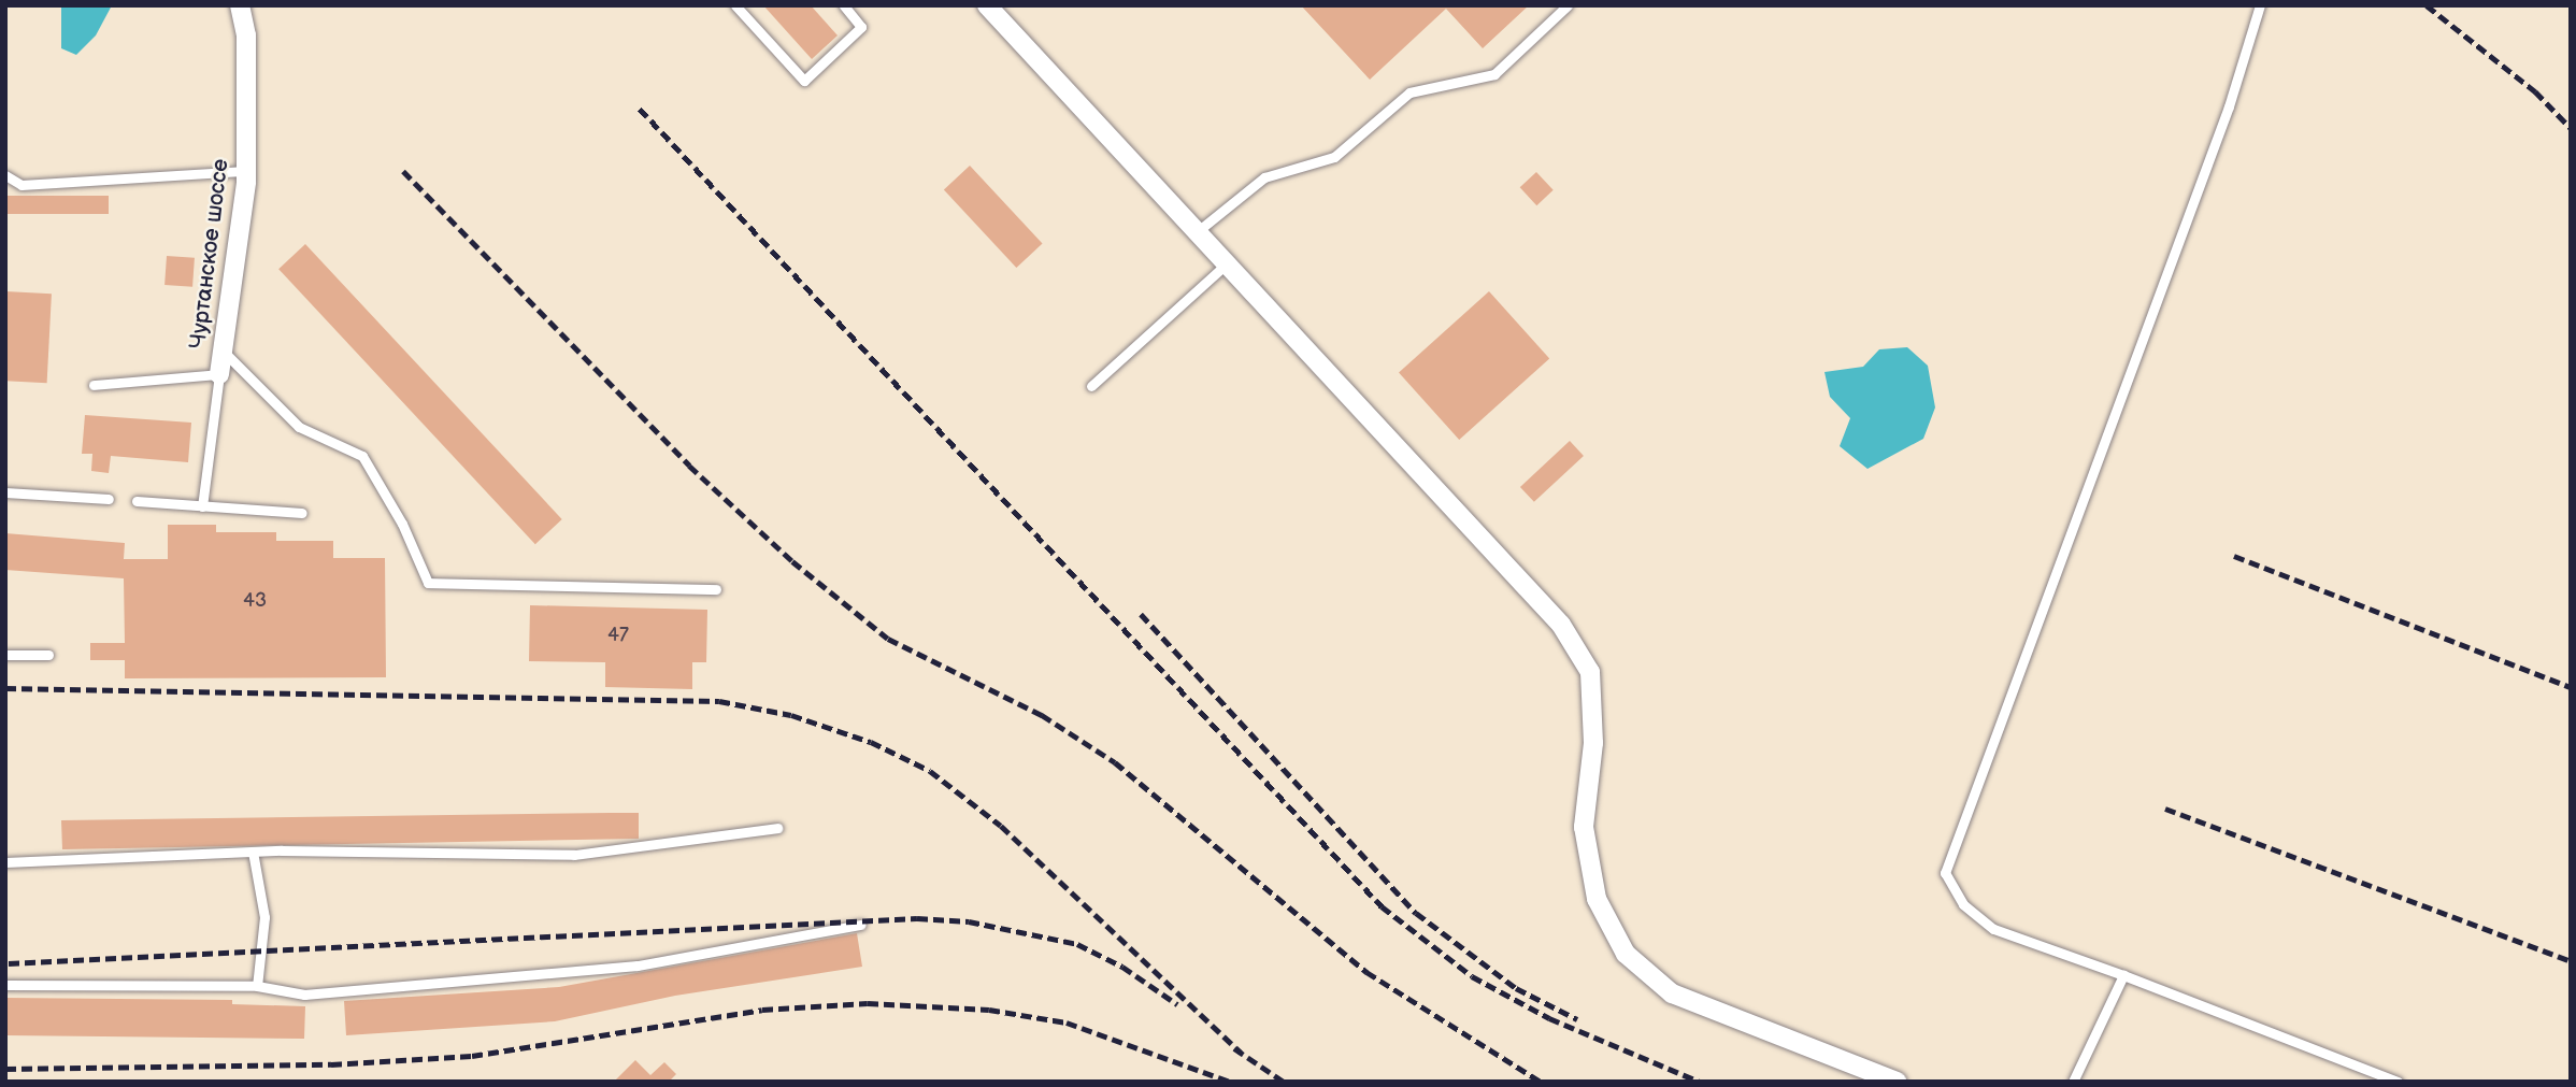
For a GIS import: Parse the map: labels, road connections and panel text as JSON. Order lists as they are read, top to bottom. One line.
{"streets":{"street":["Чуртанское шоссе"]},"house_numbers":["43","47"]}
